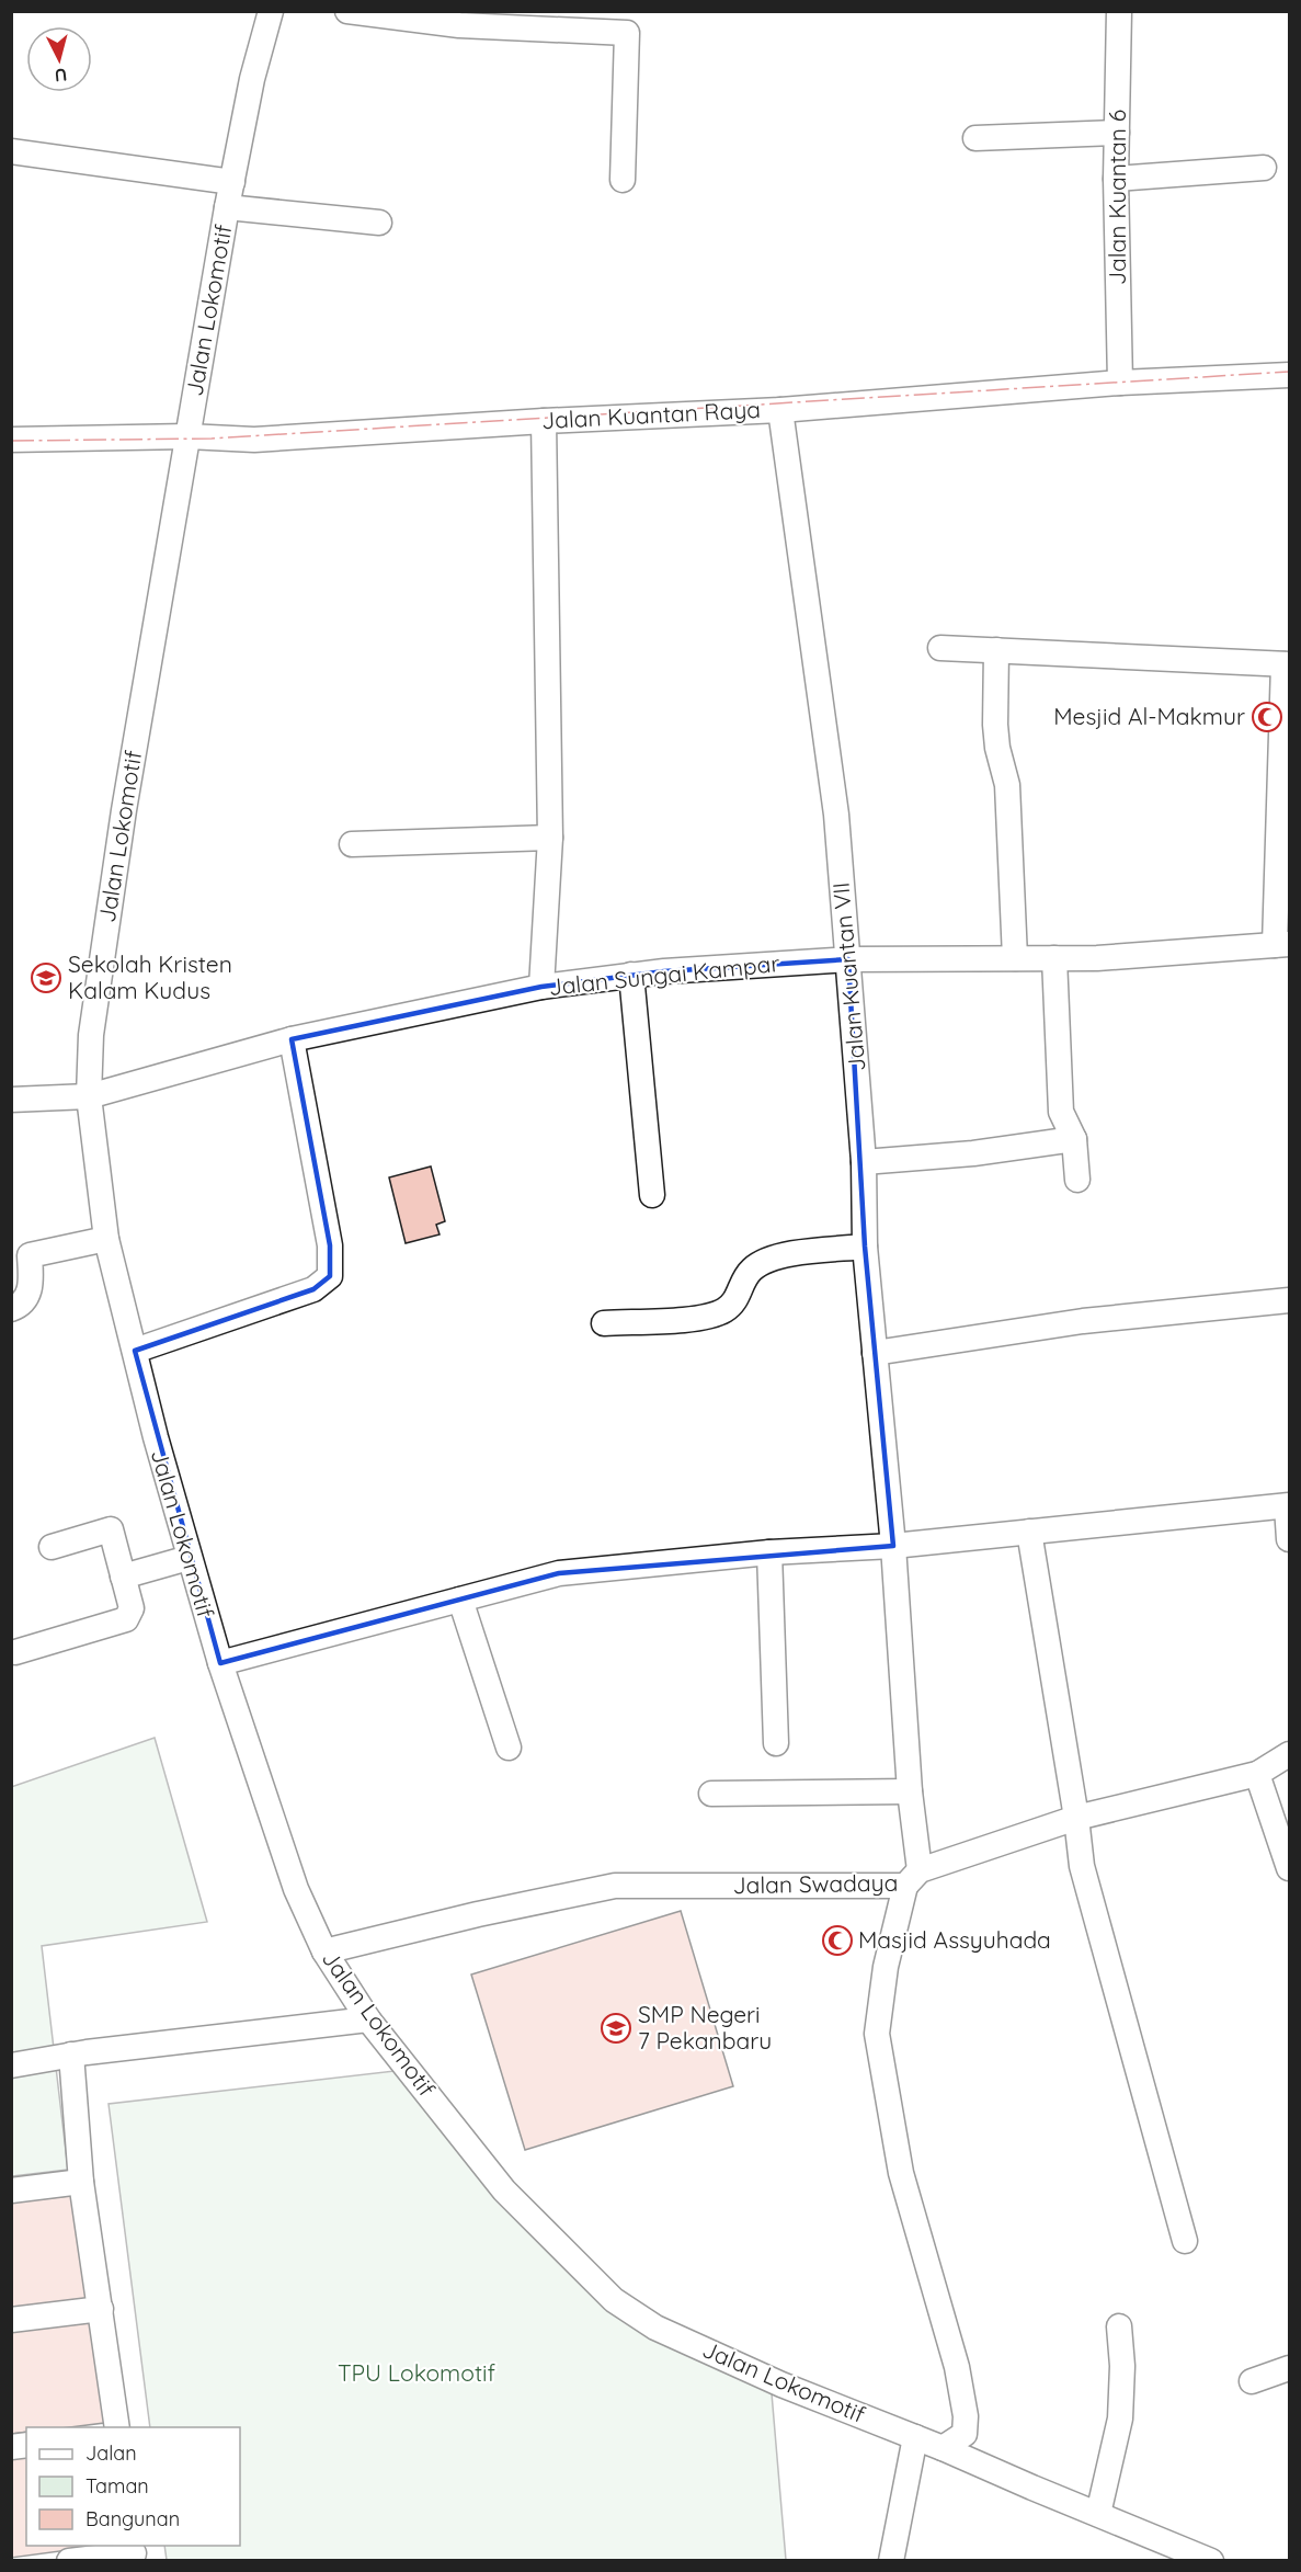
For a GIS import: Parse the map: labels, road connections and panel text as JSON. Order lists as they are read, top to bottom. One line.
{"streets":{"street":["Jalan Kuantan 6","Jalan Lokomotif","Jalan Kuantan Raya","Jalan Sungai Kampar","Jalan Kuantan VII","Jalan Swadaya"]},"crossings":[["Jalan Kuantan 6","Jalan Kuantan Raya"],["Jalan Lokomotif","Jalan Kuantan Raya"],["Jalan Lokomotif","Jalan Sungai Kampar"],["Jalan Lokomotif","Jalan Swadaya"],["Jalan Kuantan Raya","Jalan Kuantan VII"],["Jalan Sungai Kampar","Jalan Kuantan VII"],["Jalan Kuantan VII","Jalan Swadaya"]],"parks":["TPU Lokomotif"],"places":{"mosque":["Mesjid Al-Makmur","Masjid Assyuhada"],"school or university":["Sekolah Kristen Kalam Kudus","SMP Negeri 7 Pekanbaru"]},"legend":["Jalan","Taman","Bangunan"],"north":"bottom"}
